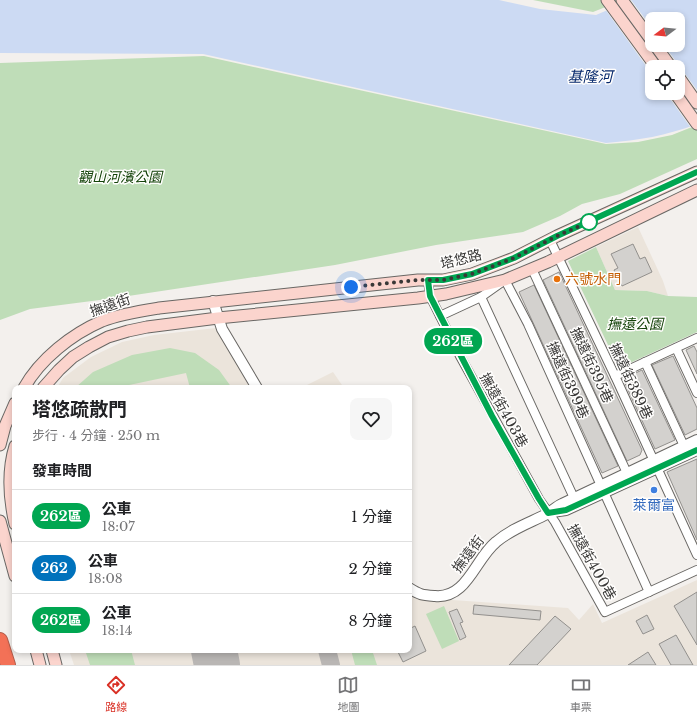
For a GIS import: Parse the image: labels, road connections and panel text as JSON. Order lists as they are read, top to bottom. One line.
{"streets":{"main road":["塔悠路","撫遠街"],"street":["撫遠街395巷","撫遠街399巷","撫遠街389巷","撫遠街403巷","撫遠街400巷"]},"crossings":[["塔悠路","撫遠街"],["塔悠路","撫遠街389巷"],["塔悠路","撫遠街403巷"],["撫遠街","撫遠街395巷"],["撫遠街","撫遠街399巷"],["撫遠街","撫遠街389巷"],["撫遠街","撫遠街403巷"],["撫遠街","撫遠街400巷"],["撫遠街403巷","撫遠街400巷"]],"water":["基隆河"],"parks":["觀山河濱公園","撫遠公園"],"places":["六號水門","萊爾富"],"lines":["bus line 262區"],"north":"left","page":{"on_map":"262區","heading":[["塔悠疏散門","步行 · 4 分鐘 · 250 m"],"發車時間"],"list":[{"mark":"262區","name":"公車","note":"18:07","value":"1 分鐘"},{"mark":"262","name":"公車","note":"18:08","value":"2 分鐘"},{"mark":"262區","name":"公車","note":"18:14","value":"8 分鐘"}],"tabs":["路線","地圖","車票"]}}
